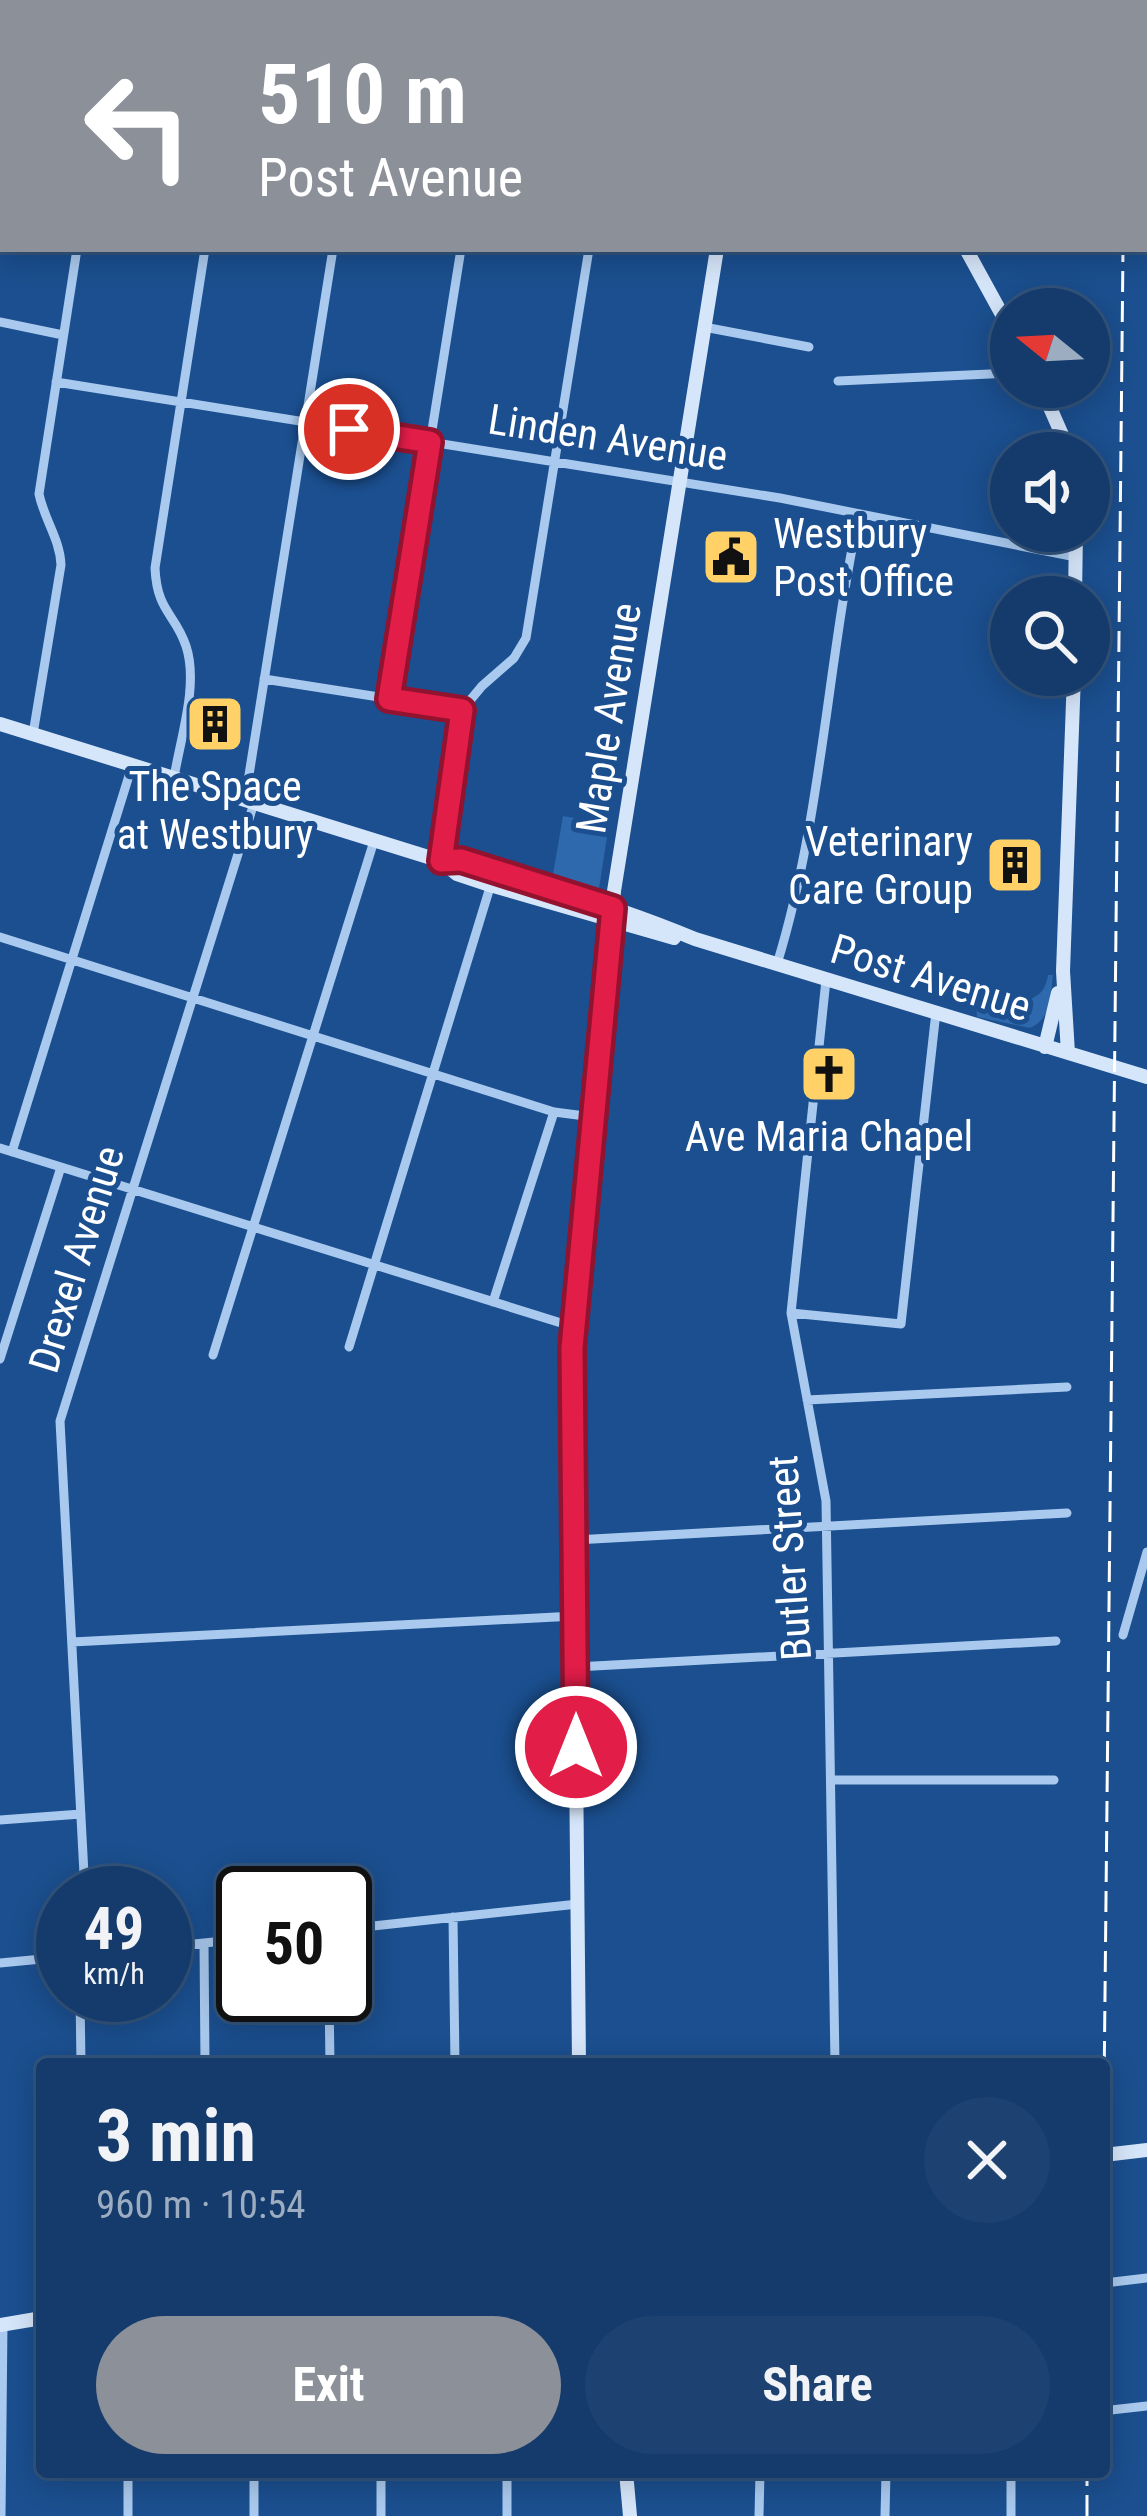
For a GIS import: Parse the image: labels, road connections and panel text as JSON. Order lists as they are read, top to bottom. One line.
{"streets":{"main road":["Maple Avenue","Post Avenue"],"street":["Linden Avenue","Drexel Avenue","Butler Street"]},"crossings":[["Linden Avenue","Maple Avenue"],["Linden Avenue","Drexel Avenue"],["Maple Avenue","Post Avenue"],["Post Avenue","Drexel Avenue"],["Post Avenue","Butler Street"]],"places":{"public building":["Westbury Post Office"],"building":["The Space at Westbury","Veterinary Care Group"],"church":["Ave Maria Chapel"]},"north":"left","page":{"turn":["510 m","Post Avenue"],"speed":"49 km/h","limit":"50","heading":["3 min","960 m · 10:54"],"buttons":["Exit","Share"]}}
